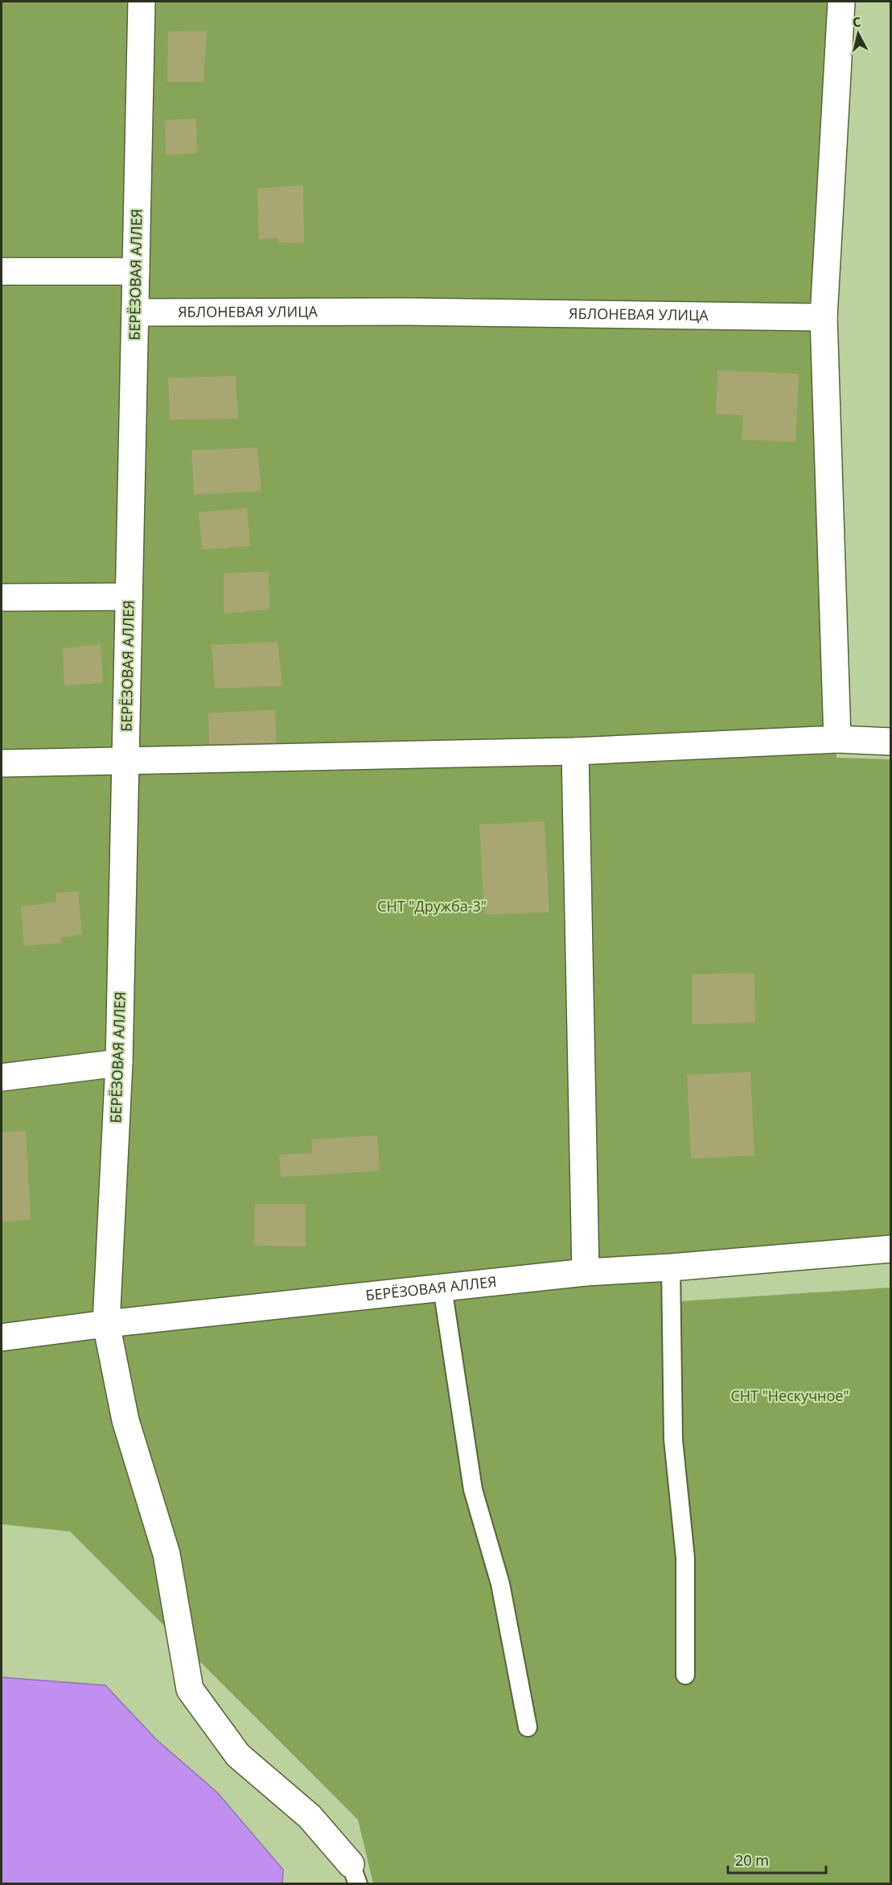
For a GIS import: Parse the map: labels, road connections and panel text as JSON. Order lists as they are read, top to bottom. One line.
{"streets":{"street":["БЕРЁЗОВАЯ АЛЛЕЯ","ЯБЛОНЕВАЯ УЛИЦА"]},"crossings":[["БЕРЁЗОВАЯ АЛЛЕЯ","ЯБЛОНЕВАЯ УЛИЦА"]],"parks":["СНТ \"Дружба-3\"","СНТ \"Нескучное\""],"scale_bar":"20 m","north":"top"}
